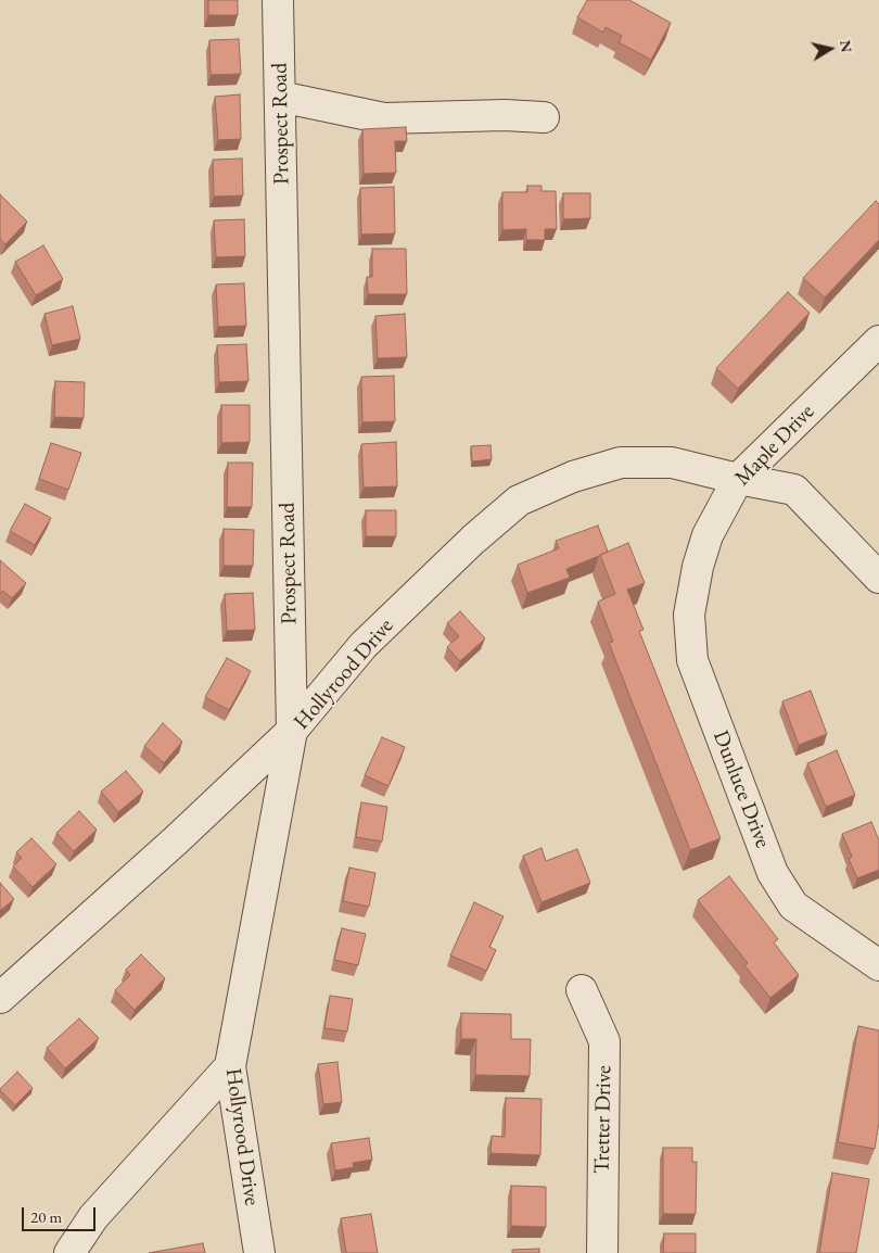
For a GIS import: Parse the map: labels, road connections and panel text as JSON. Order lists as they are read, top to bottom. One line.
{"streets":{"street":["Prospect Road","Maple Drive","Hollyrood Drive","Dunluce Drive","Tretter Drive"]},"crossings":[["Prospect Road","Hollyrood Drive"],["Maple Drive","Hollyrood Drive"],["Maple Drive","Dunluce Drive"]],"scale_bar":"20 m","north":"right"}
